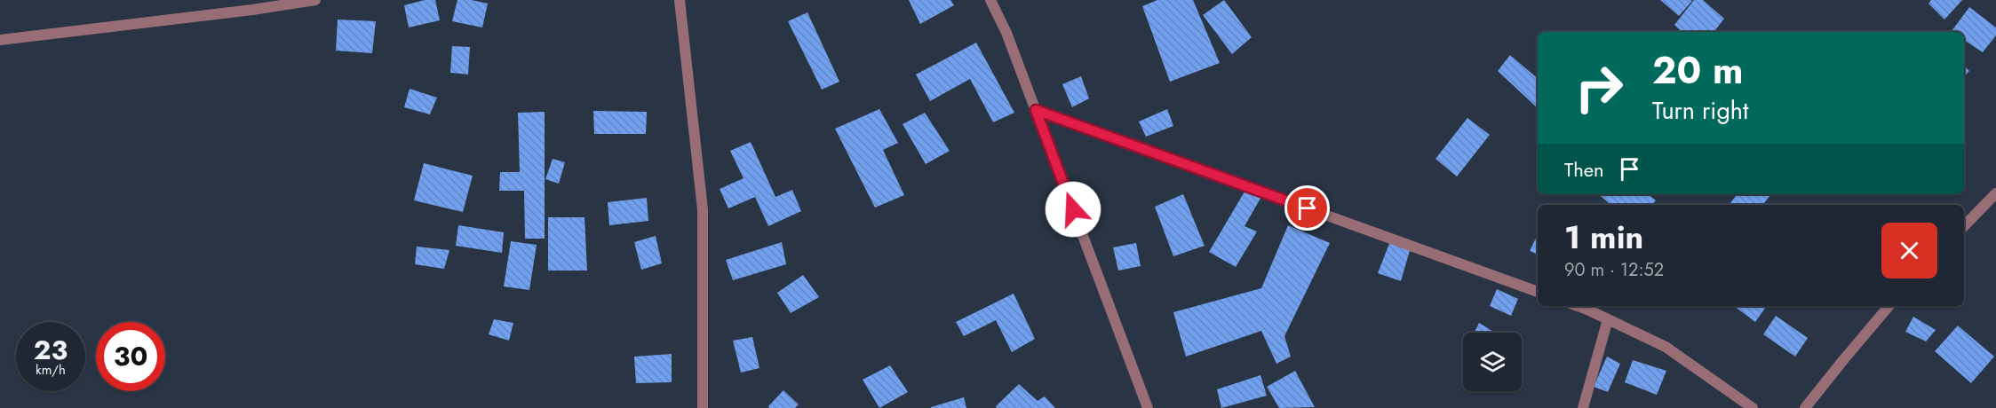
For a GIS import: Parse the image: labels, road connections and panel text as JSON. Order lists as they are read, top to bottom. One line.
{"page":{"turn":["20 m","Turn right"],"then":"Then","heading":["1 min","90 m · 12:52"],"speed":"23 km/h","limit":"30"}}
